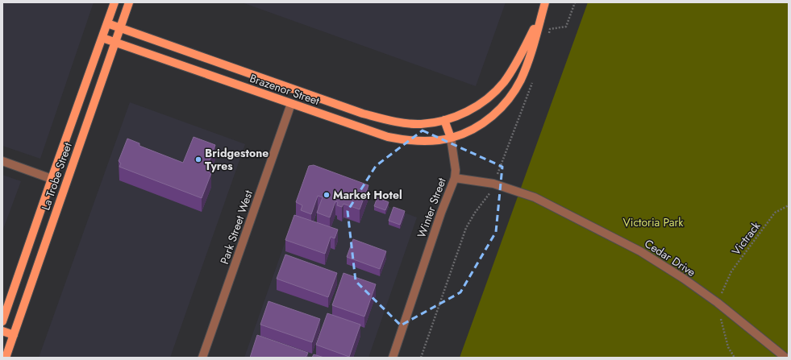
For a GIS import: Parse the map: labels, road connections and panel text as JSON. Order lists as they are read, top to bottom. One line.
{"streets":{"main road":["Brazenor Street","La Trobe Street"],"street":["Winter Street","Park Street West","Cedar Drive"],"path":["Victrack"]},"crossings":[["Brazenor Street","La Trobe Street"],["Brazenor Street","Winter Street"],["Brazenor Street","Park Street West"],["Winter Street","Cedar Drive"]],"parks":["Victoria Park"],"places":["Bridgestone Tyres","Market Hotel"]}
